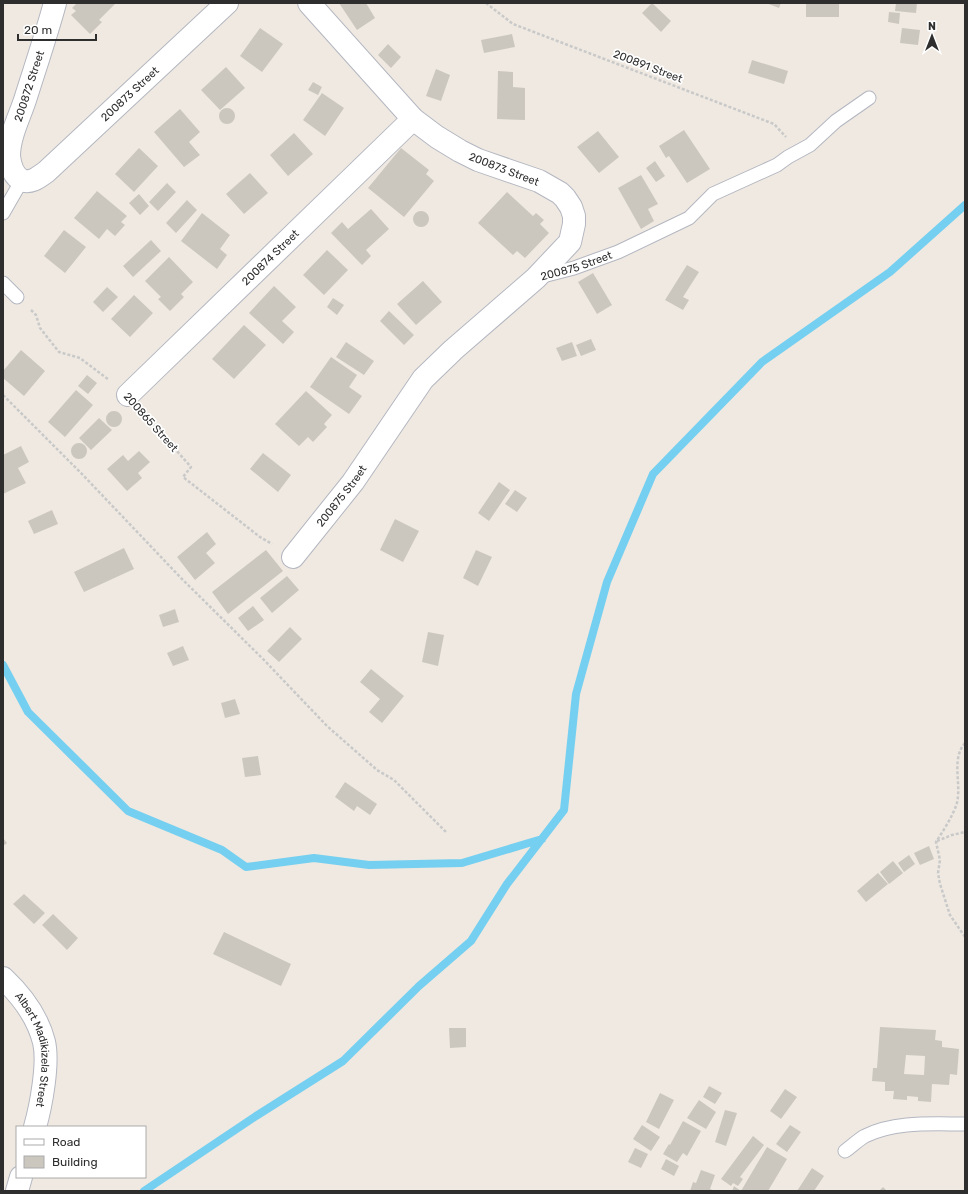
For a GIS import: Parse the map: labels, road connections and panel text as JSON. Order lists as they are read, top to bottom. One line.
{"streets":{"street":["200872 Street","200873 Street","200874 Street","200875 Street","Albert Madikizela Street"],"path":["200891 Street","200865 Street"]},"crossings":[["200891 Street","200875 Street"],["200872 Street","200873 Street"],["200873 Street","200874 Street"],["200873 Street","200875 Street"],["200874 Street","200865 Street"],["200875 Street","200865 Street"]],"legend":["Road","Building"],"scale_bar":"20 m","north":"top"}
